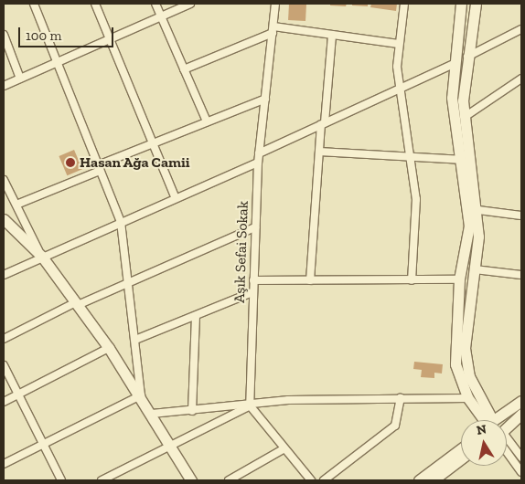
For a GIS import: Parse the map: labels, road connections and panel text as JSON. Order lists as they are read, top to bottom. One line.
{"streets":{"street":["Aşık Sefai Sokak"]},"places":["Hasan Ağa Camii"],"scale_bar":"100 m","north":"top"}
